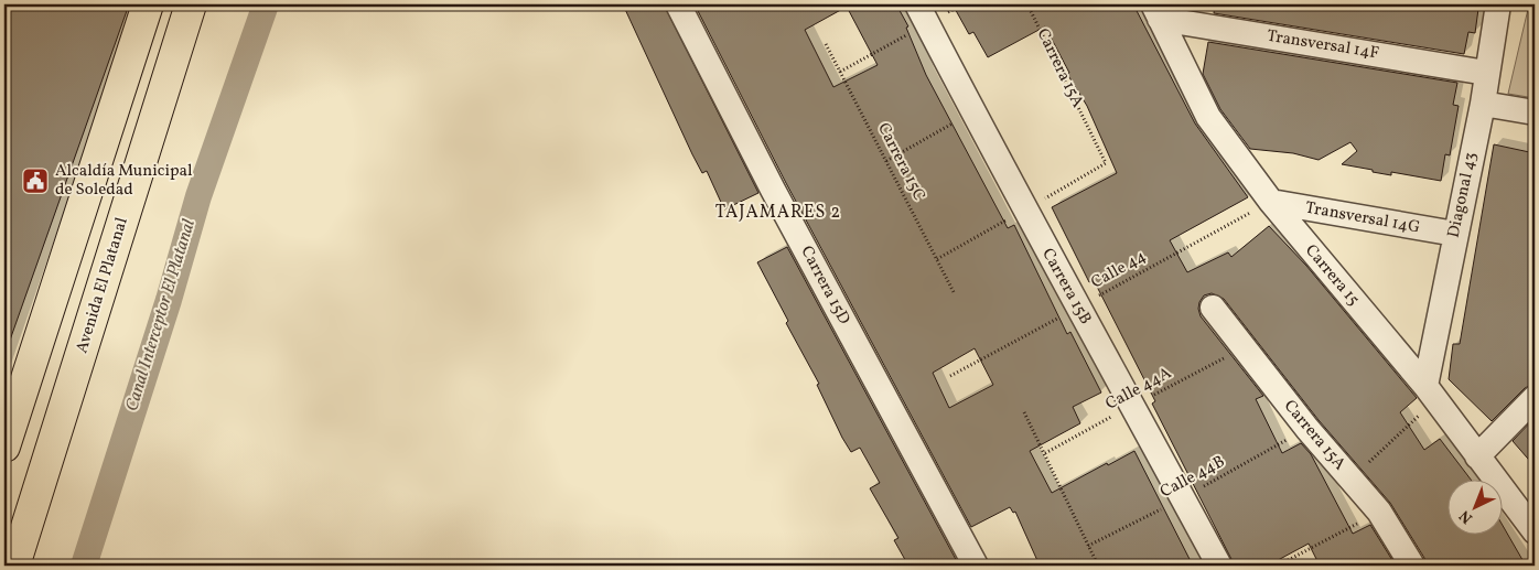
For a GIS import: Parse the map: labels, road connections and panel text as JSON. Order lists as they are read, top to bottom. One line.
{"streets":{"main road":["Avenida El Platanal"],"street":["Transversal 14F","Carrera 15A","Diagonal 43","Transversal 14G","Carrera 15","Carrera 15D","Carrera 15B"],"path":["Carrera 15C","Calle 44","Calle 44A","Calle 44B"]},"crossings":[["Transversal 14F","Diagonal 43"],["Transversal 14F","Carrera 15"],["Carrera 15A","Calle 44A"],["Carrera 15A","Calle 44B"],["Diagonal 43","Transversal 14G"],["Diagonal 43","Carrera 15"],["Transversal 14G","Calle 44"],["Transversal 14G","Carrera 15"],["Calle 44","Carrera 15"],["Calle 44","Carrera 15B"],["Carrera 15B","Calle 44A"],["Carrera 15B","Calle 44B"]],"districts":["TAJAMARES 2"],"water":["Canal Interceptor El Platanal"],"places":{"public building":["Alcaldía Municipal de Soledad"]},"north":"bottom left"}
